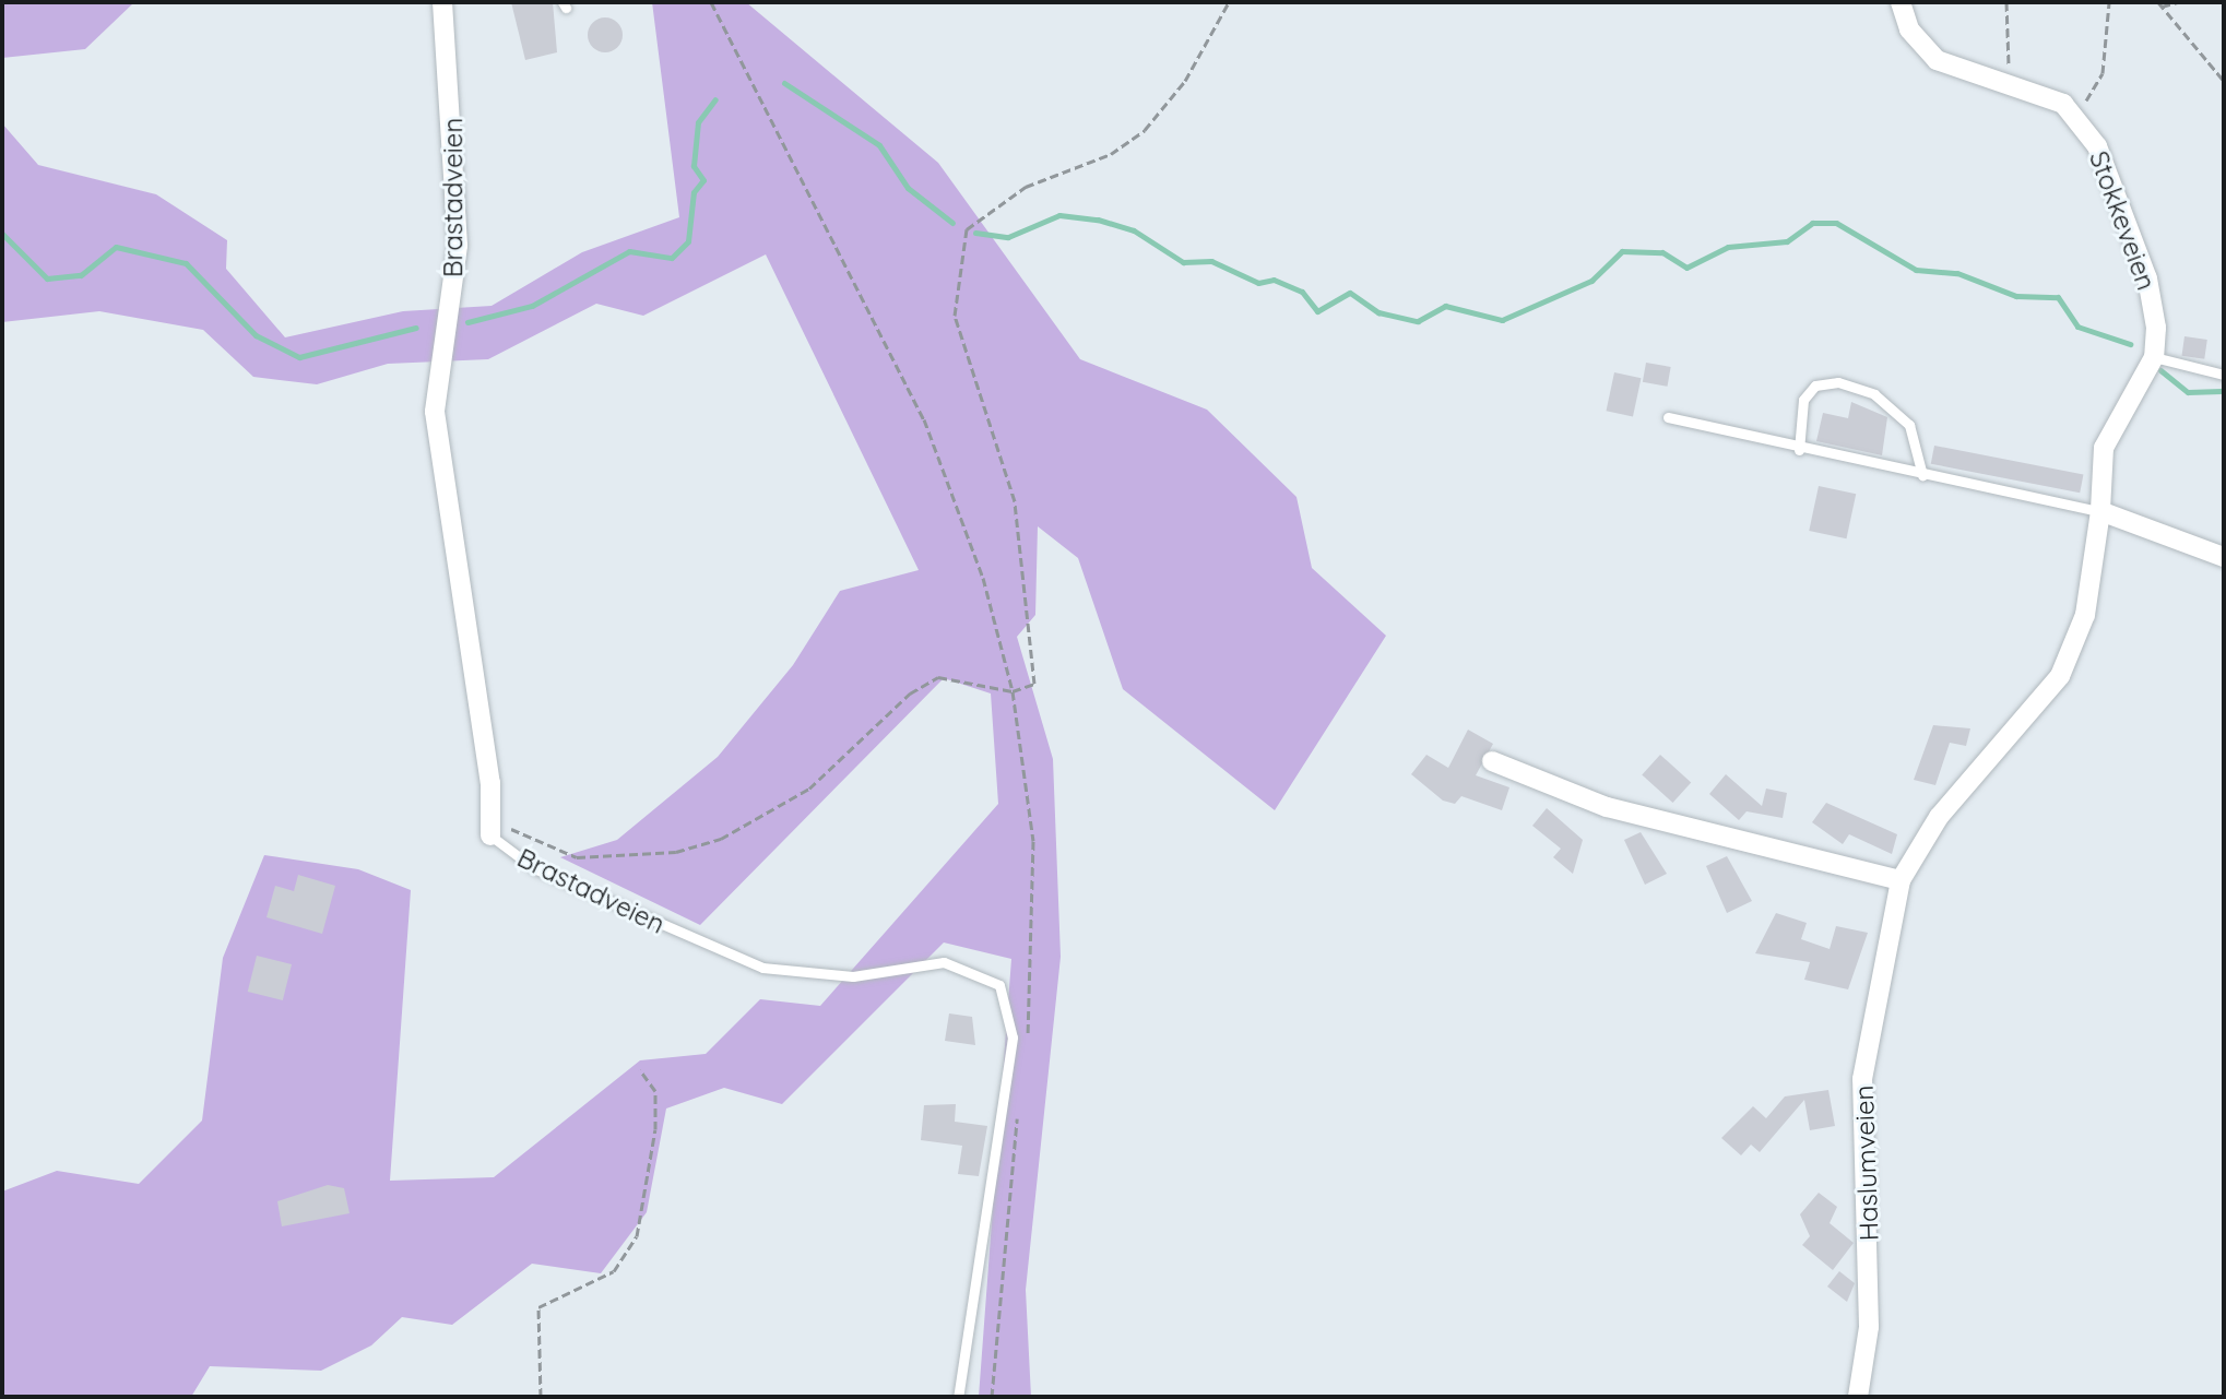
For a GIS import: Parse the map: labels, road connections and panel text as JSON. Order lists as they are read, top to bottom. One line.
{"streets":{"street":["Brastadveien","Stokkeveien","Haslumveien"]}}
